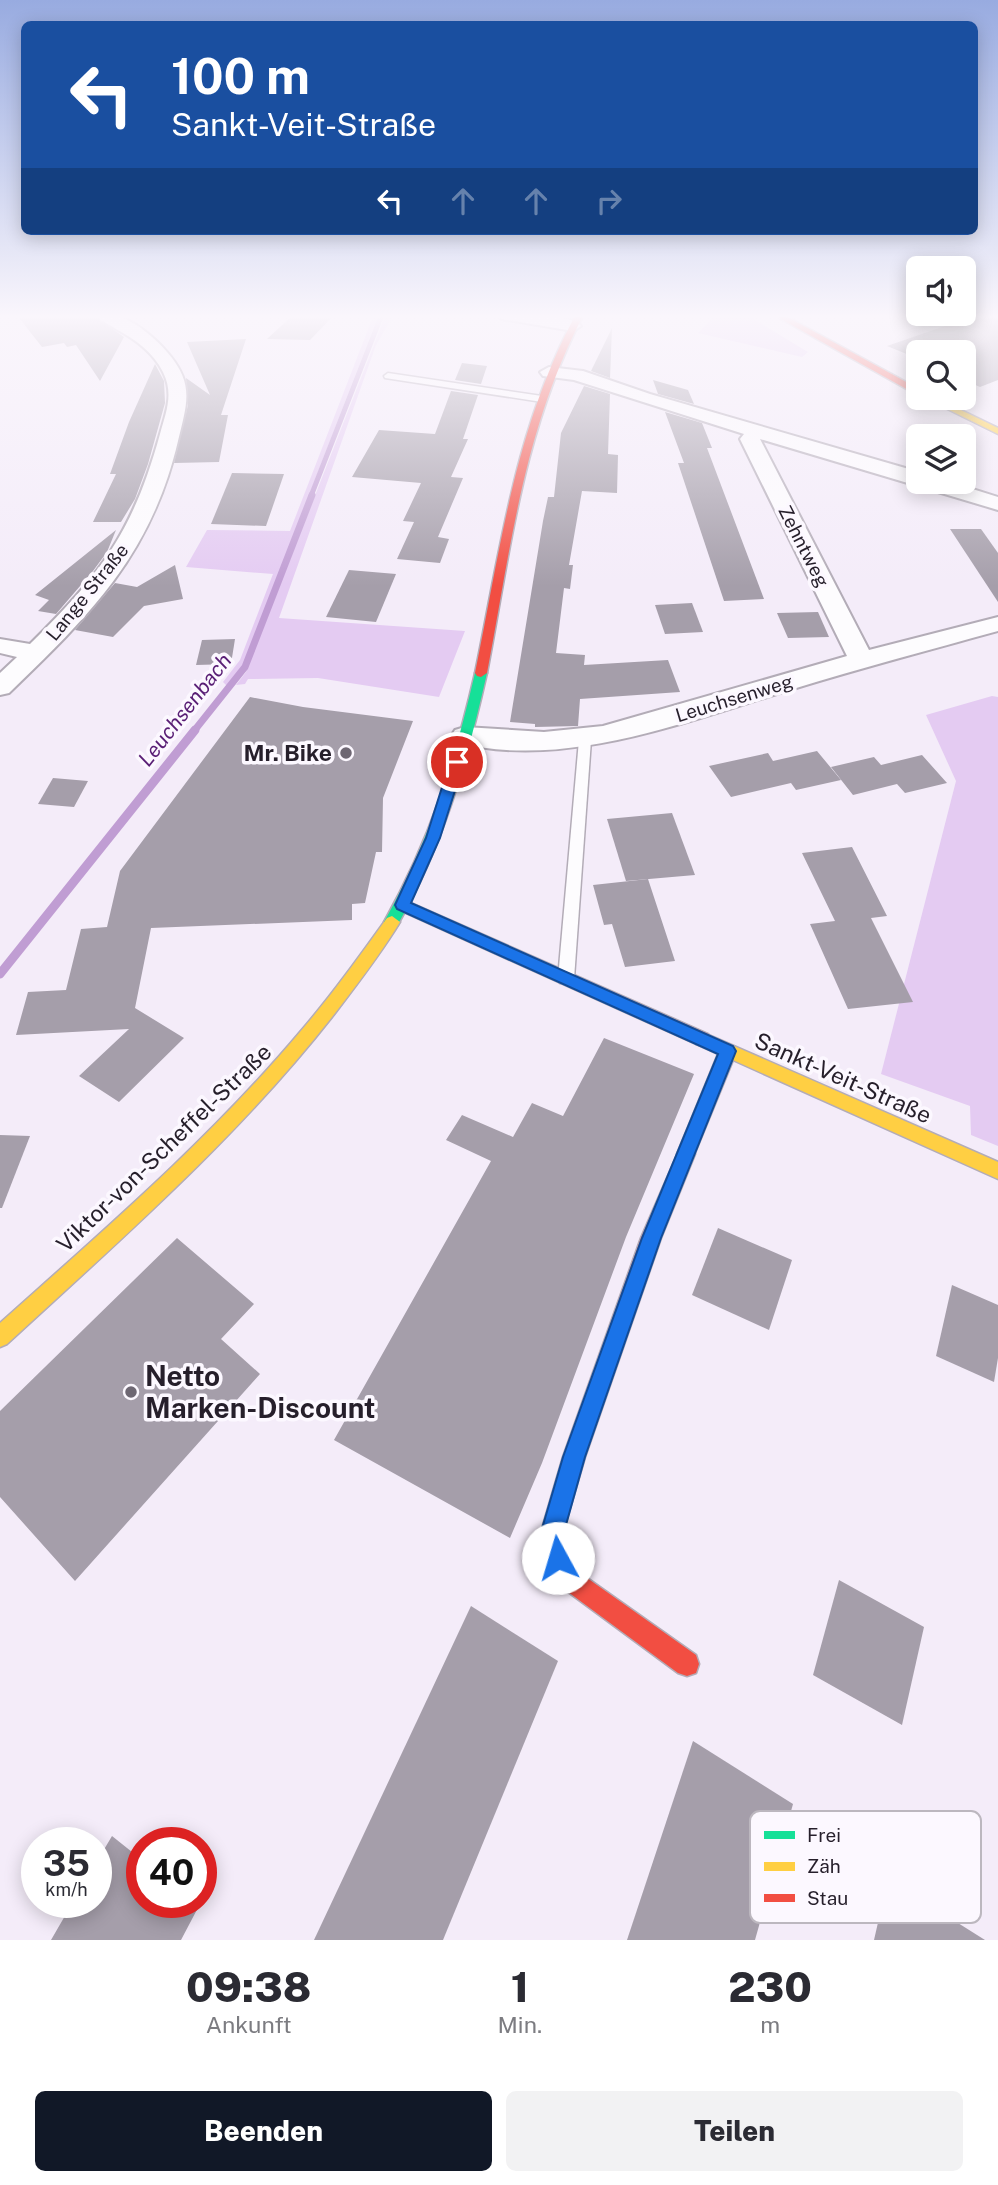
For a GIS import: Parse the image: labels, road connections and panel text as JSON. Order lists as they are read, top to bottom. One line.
{"streets":{"main road":["Sankt-Veit-Straße","Viktor-von-Scheffel-Straße"],"street":["Zehntweg","Lange Straße","Leuchsenweg"]},"crossings":[["Zehntweg","Leuchsenweg"],["Leuchsenweg","Viktor-von-Scheffel-Straße"],["Sankt-Veit-Straße","Viktor-von-Scheffel-Straße"]],"water":["Leuchsenbach"],"places":["Mr. Bike","Netto Marken-Discount"],"legend":["Frei","Zäh","Stau"],"page":{"turn":["100 m","Sankt-Veit-Straße"],"speed":"35 km/h","limit":"40","eta":["09:38","Ankunft","1","Min.","230","m"],"buttons":["Beenden","Teilen"]}}
